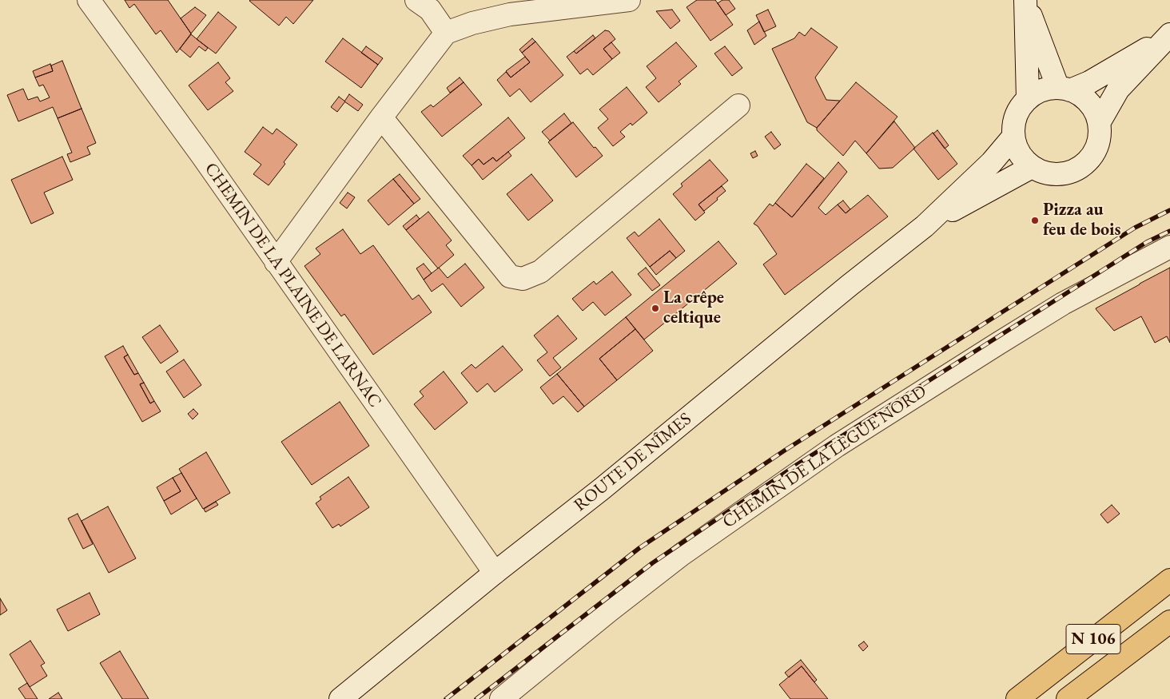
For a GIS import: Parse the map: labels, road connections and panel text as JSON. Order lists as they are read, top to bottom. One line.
{"streets":{"highway":["N 106"],"street":["CHEMIN DE LA PLAINE DE LARNAC","CHEMIN DE LA LÈGUE NORD","ROUTE DE NÎMES"]},"crossings":[["CHEMIN DE LA PLAINE DE LARNAC","ROUTE DE NÎMES"]],"places":["Pizza au feu de bois","La crêpe celtique"]}
